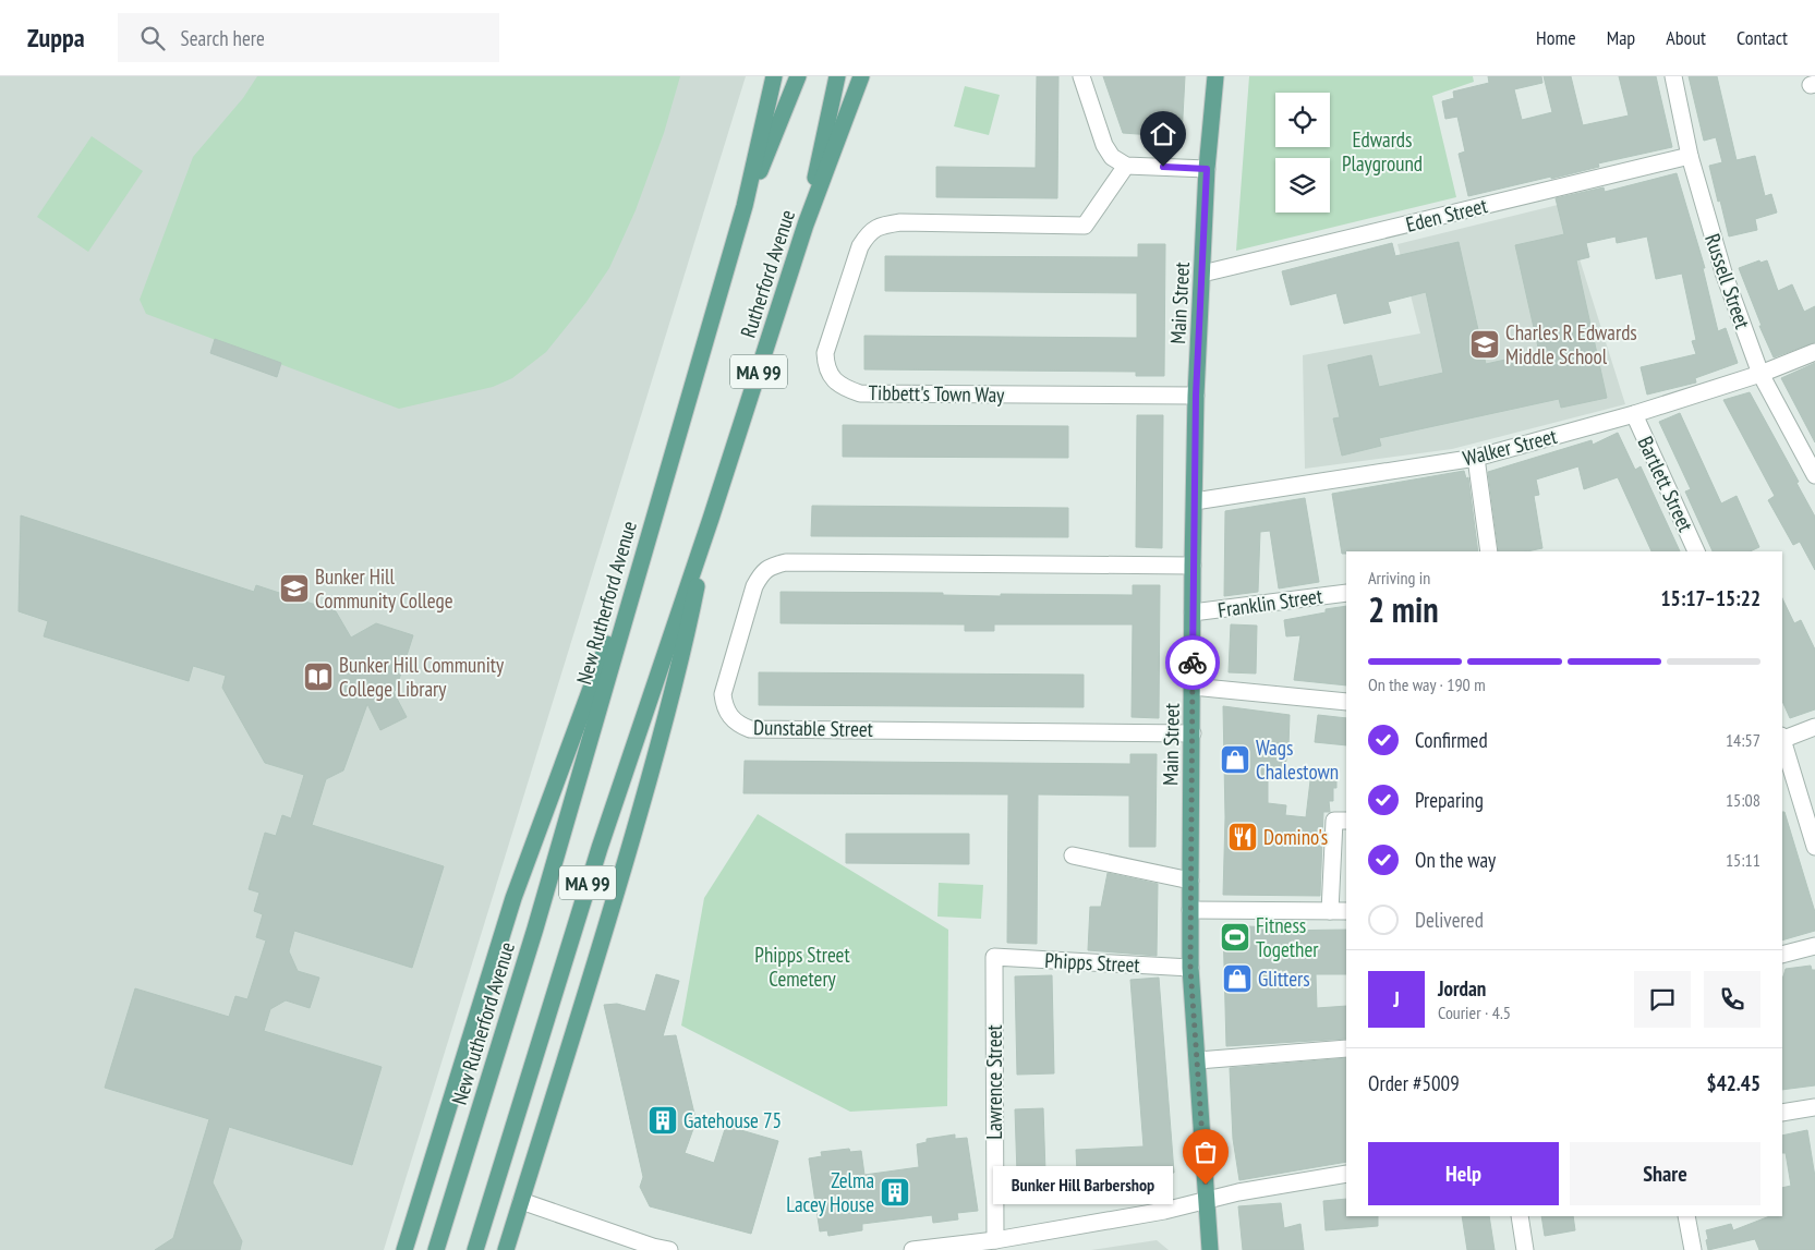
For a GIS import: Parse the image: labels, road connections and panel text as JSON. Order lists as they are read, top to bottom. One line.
{"streets":{"main road":["Rutherford Avenue","Main Street","MA 99","New Rutherford Avenue"],"street":["Eden Street","Russell Street","Tibbett's Town Way","Walker Street","Bartlett Street","Franklin Street","Dunstable Street","Phipps Street","Lawrence Street"]},"crossings":[["Eden Street","Russell Street"],["Eden Street","Main Street"],["Rutherford Avenue","MA 99"],["Rutherford Avenue","New Rutherford Avenue"],["Russell Street","Walker Street"],["Main Street","Tibbett's Town Way"],["Main Street","Walker Street"],["Main Street","Franklin Street"],["Main Street","Dunstable Street"],["Main Street","Phipps Street"],["Walker Street","Bartlett Street"],["Phipps Street","Lawrence Street"]],"parks":["Edwards Playground","Phipps Street Cemetery"],"places":{"school or university":["Charles R Edwards Middle School","Bunker Hill Community College"],"library":["Bunker Hill Community College Library"],"shop":["Wags Chalestown","Glitters"],"restaurant":["Domino's"],"sports":["Fitness Together"],"building":["Gatehouse 75","Zelma Lacey House"],"other":["Bunker Hill Barbershop"]},"page":{"header":"Zuppa","search":"Search here","nav":["Home","Map","About","Contact"],"heading":["2 min","Arriving in","15:17–15:22"],"panel":["Jordan","Courier · 4.5","Order #5009","$42.45"],"bar":"On the way · 190 m","list":[["Confirmed","14:57"],["Preparing","15:08"],["On the way","15:11"],"Delivered"],"round":"J","buttons":["Help","Share"],"bubble":"Bunker Hill Barbershop"}}
